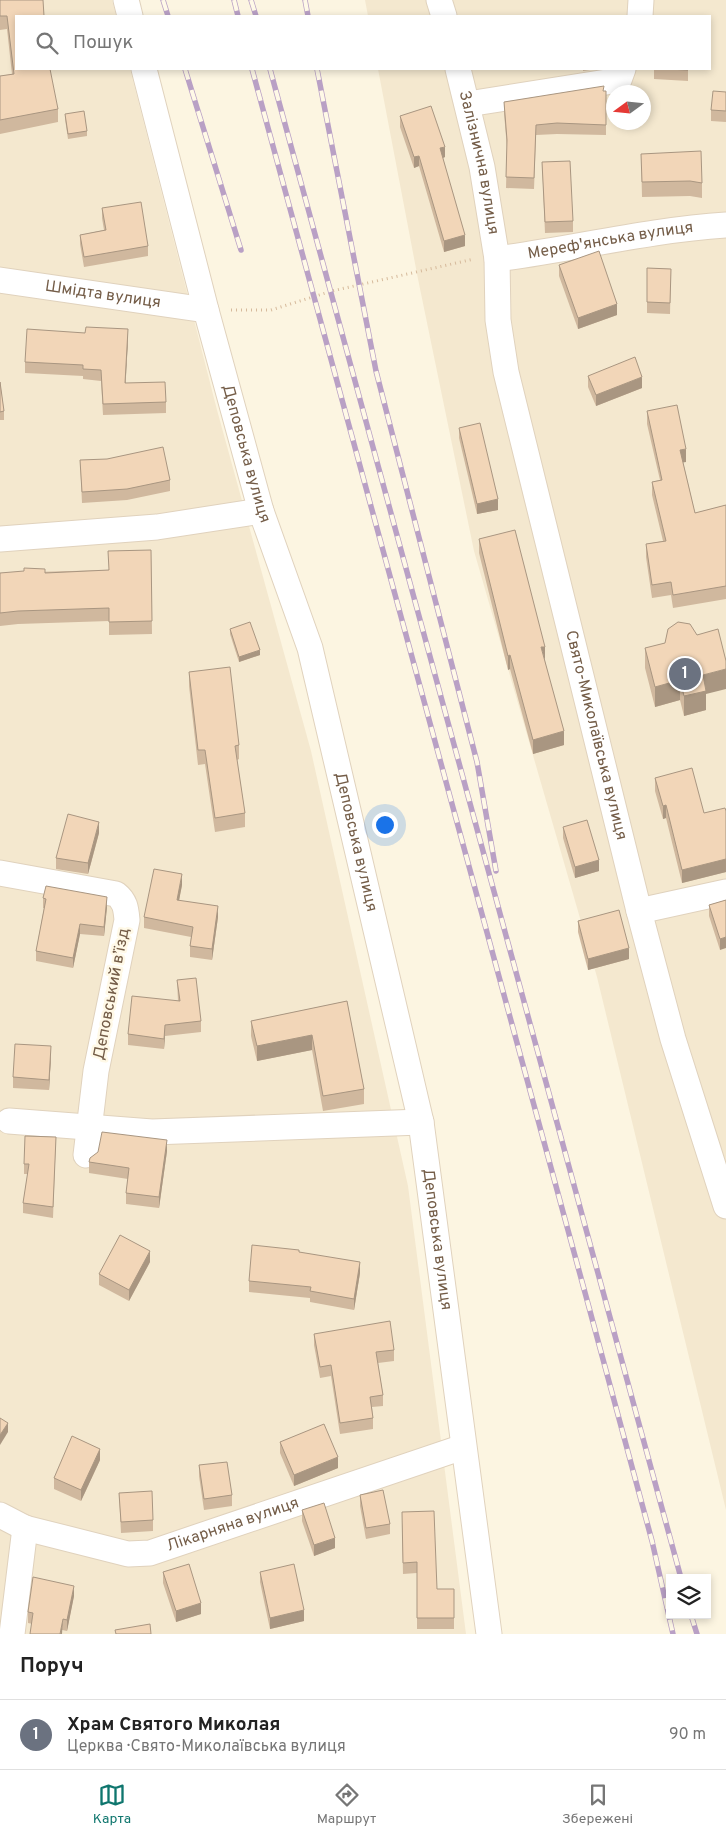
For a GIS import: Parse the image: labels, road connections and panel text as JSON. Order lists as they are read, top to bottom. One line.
{"streets":{"street":["Залізнична вулиця","Мереф'янська вулиця","Шмідта вулиця","Деповська вулиця","Свято-Миколаївська вулиця","Деповський в’їзд","Лікарняна вулиця"]},"crossings":[["Залізнична вулиця","Мереф'янська вулиця"],["Залізнична вулиця","Свято-Миколаївська вулиця"],["Мереф'янська вулиця","Свято-Миколаївська вулиця"],["Шмідта вулиця","Деповська вулиця"],["Деповська вулиця","Лікарняна вулиця"]],"north":"left","page":{"search":"Пошук","pins":"1","heading":"Поруч","list":[{"mark":"1","name":"Храм Святого Миколая","note":"Церква · Свято-Миколаївська вулиця","value":"90 m"}],"nav":["Карта","Маршрут","Збережені"]}}
